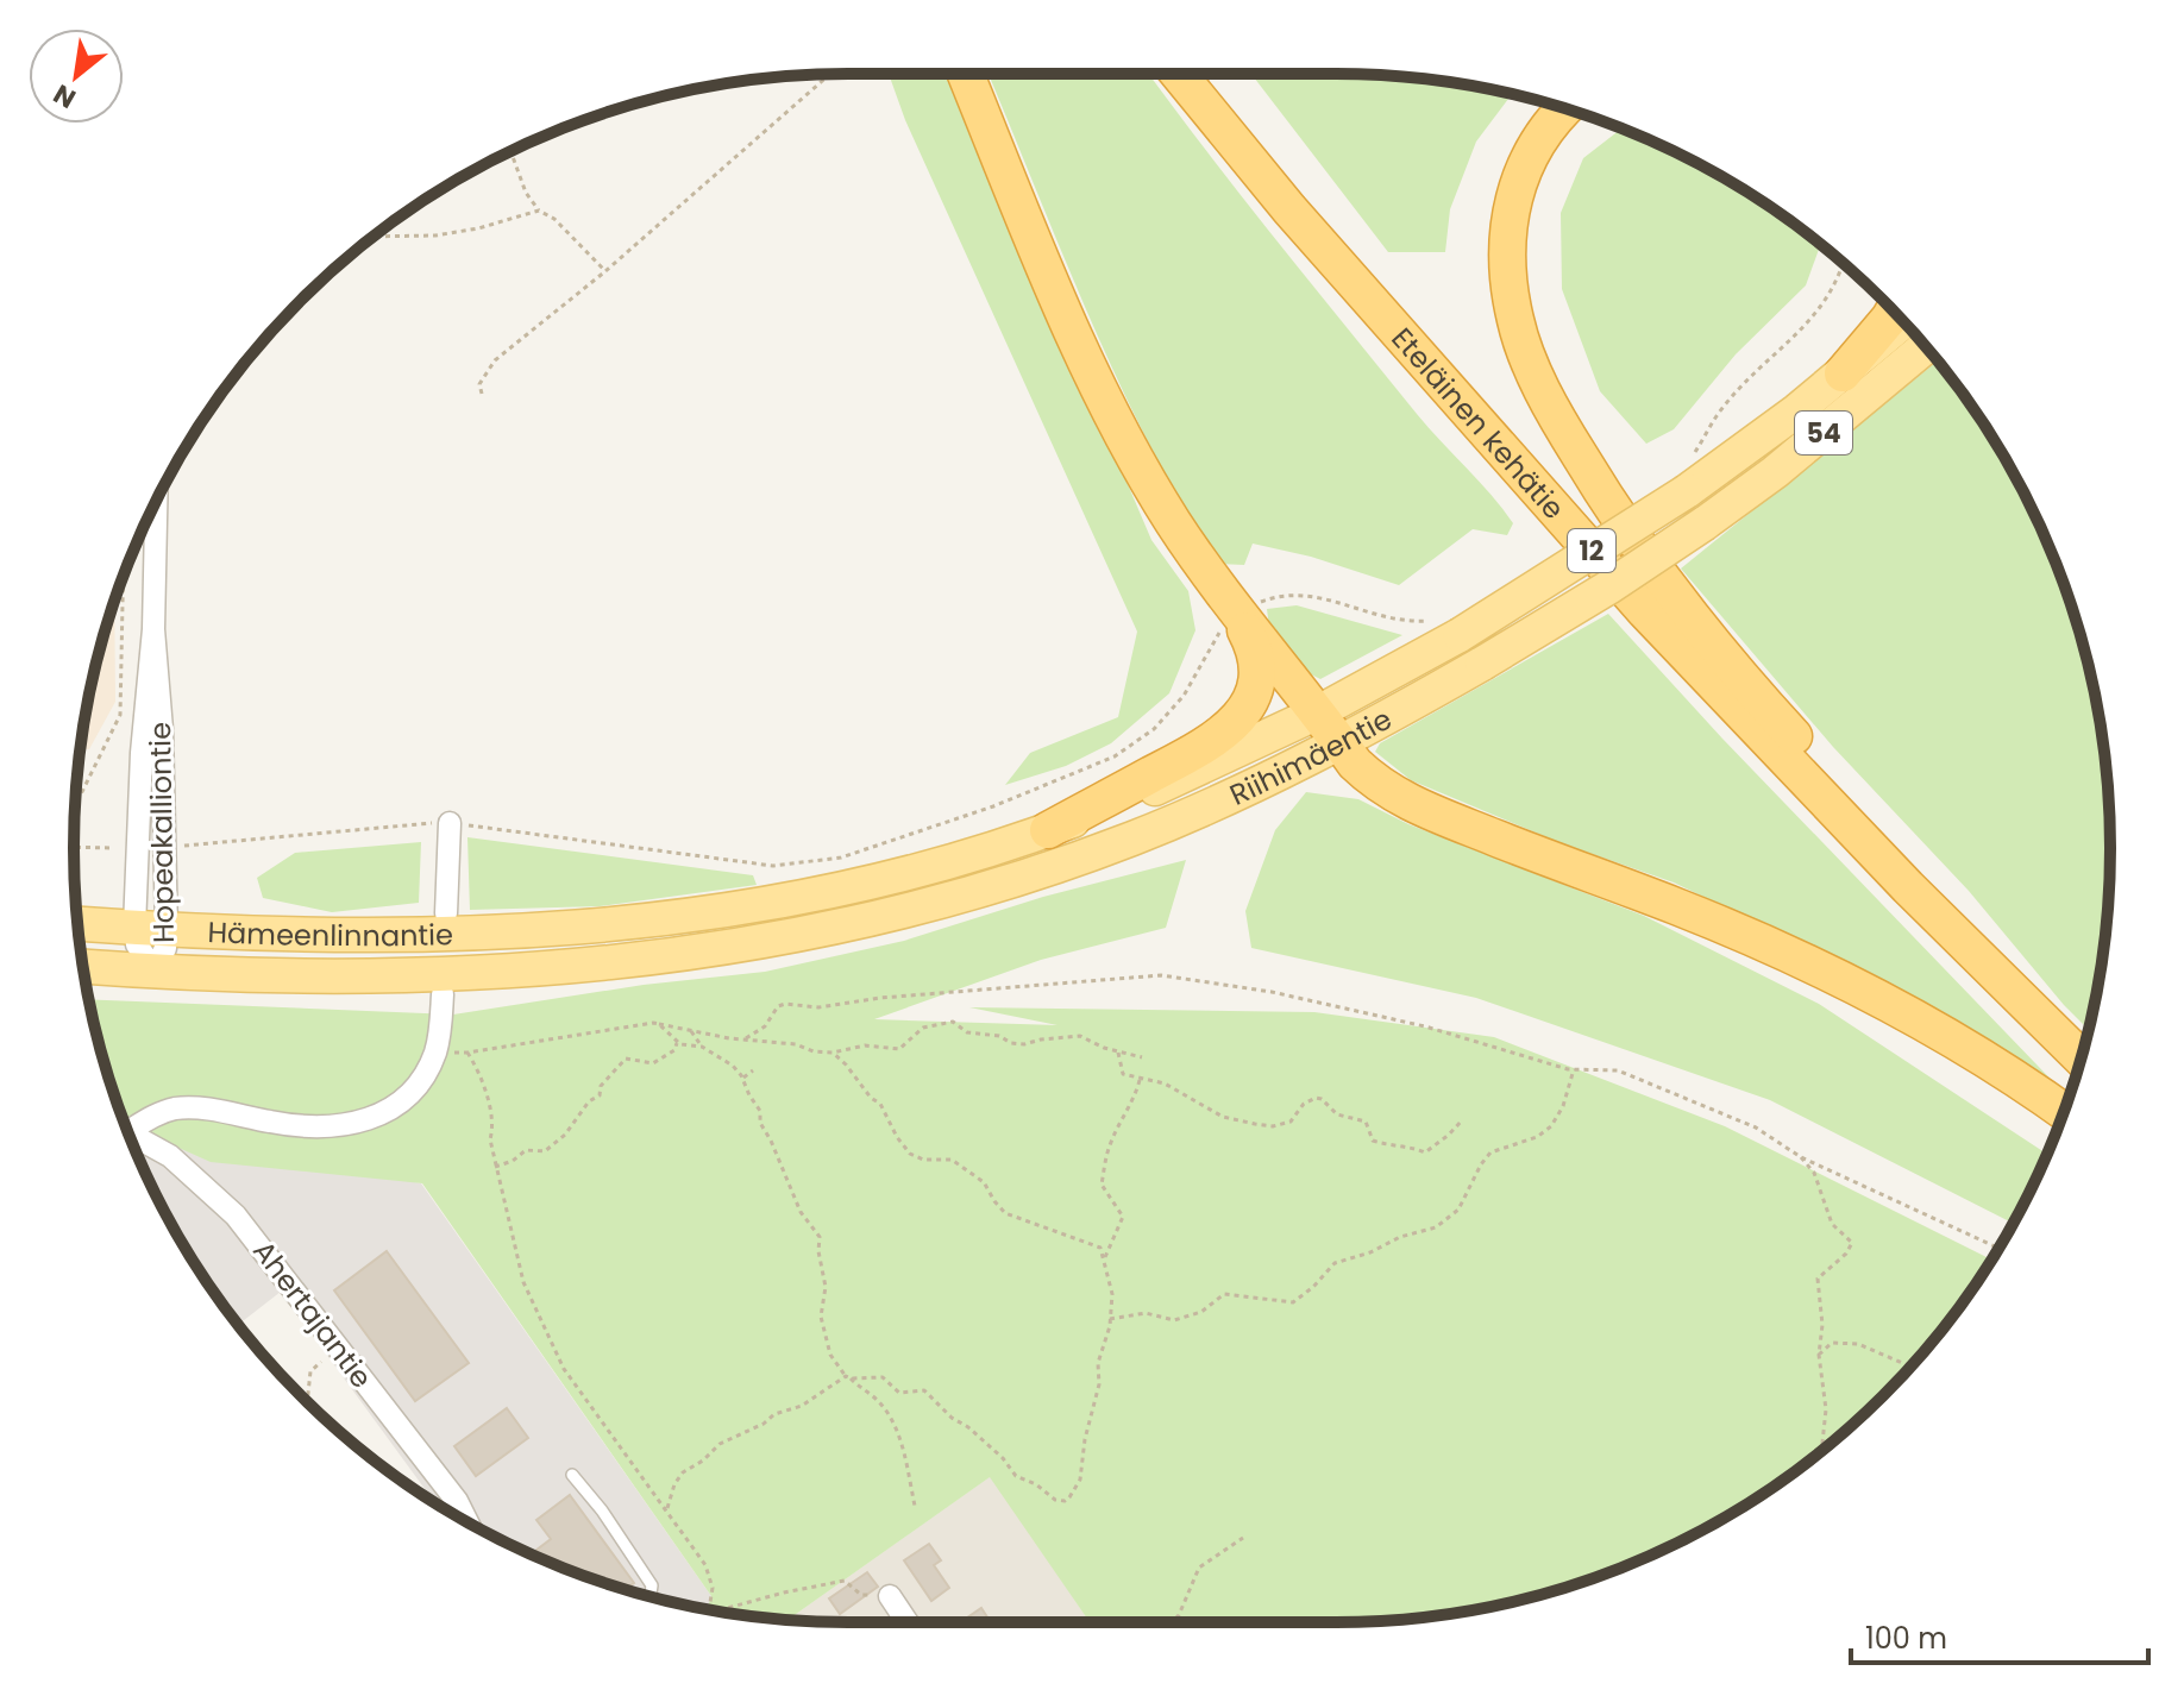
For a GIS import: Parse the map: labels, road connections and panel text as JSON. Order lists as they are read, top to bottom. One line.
{"streets":{"highway":["Eteläinen kehätie","12"],"main road":["54","Riihimäentie","Hämeenlinnantie"],"street":["Hopeakalliontie","Ahertajantie"]},"crossings":[["Eteläinen kehätie","12"],["Riihimäentie","Hämeenlinnantie"],["Hopeakalliontie","Hämeenlinnantie"]],"scale_bar":"100 m","north":"bottom left"}
